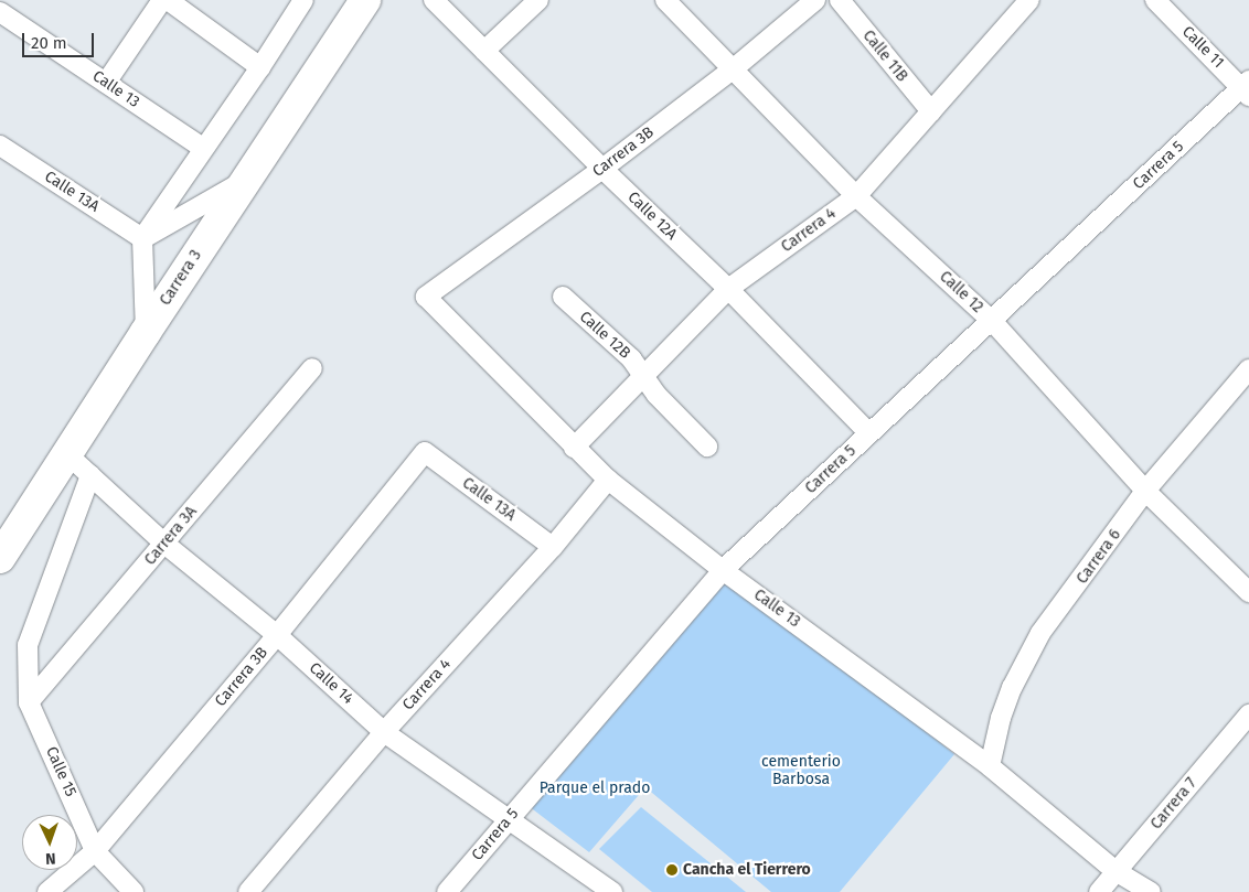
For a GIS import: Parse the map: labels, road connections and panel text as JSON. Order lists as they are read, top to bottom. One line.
{"streets":{"main road":["Carrera 3"],"street":["Calle 11","Calle 11B","Calle 13","Carrera 3B","Carrera 5","Calle 13A","Calle 12A","Carrera 4","Calle 12","Calle 12B","Carrera 3A","Carrera 6","Calle 14","Calle 15","Carrera 7"]},"crossings":[["Calle 11","Carrera 5"],["Calle 11B","Carrera 4"],["Calle 13","Carrera 3B"],["Calle 13","Carrera 5"],["Calle 13","Carrera 4"],["Calle 13","Carrera 6"],["Calle 13","Carrera 7"],["Carrera 3B","Calle 13A"],["Carrera 3B","Calle 12A"],["Carrera 3B","Calle 12"],["Carrera 3B","Calle 14"],["Carrera 3B","Calle 15"],["Carrera 5","Calle 12A"],["Carrera 5","Calle 12"],["Carrera 5","Calle 14"],["Calle 13A","Carrera 4"],["Calle 12A","Carrera 4"],["Carrera 4","Calle 12"],["Carrera 4","Calle 12B"],["Carrera 4","Calle 14"],["Carrera 3","Calle 14"],["Calle 12","Carrera 6"],["Carrera 3A","Calle 14"],["Carrera 3A","Calle 15"]],"parks":["cementerio Barbosa","Parque el prado"],"places":["Cancha el Tierrero"],"scale_bar":"20 m","north":"bottom"}
